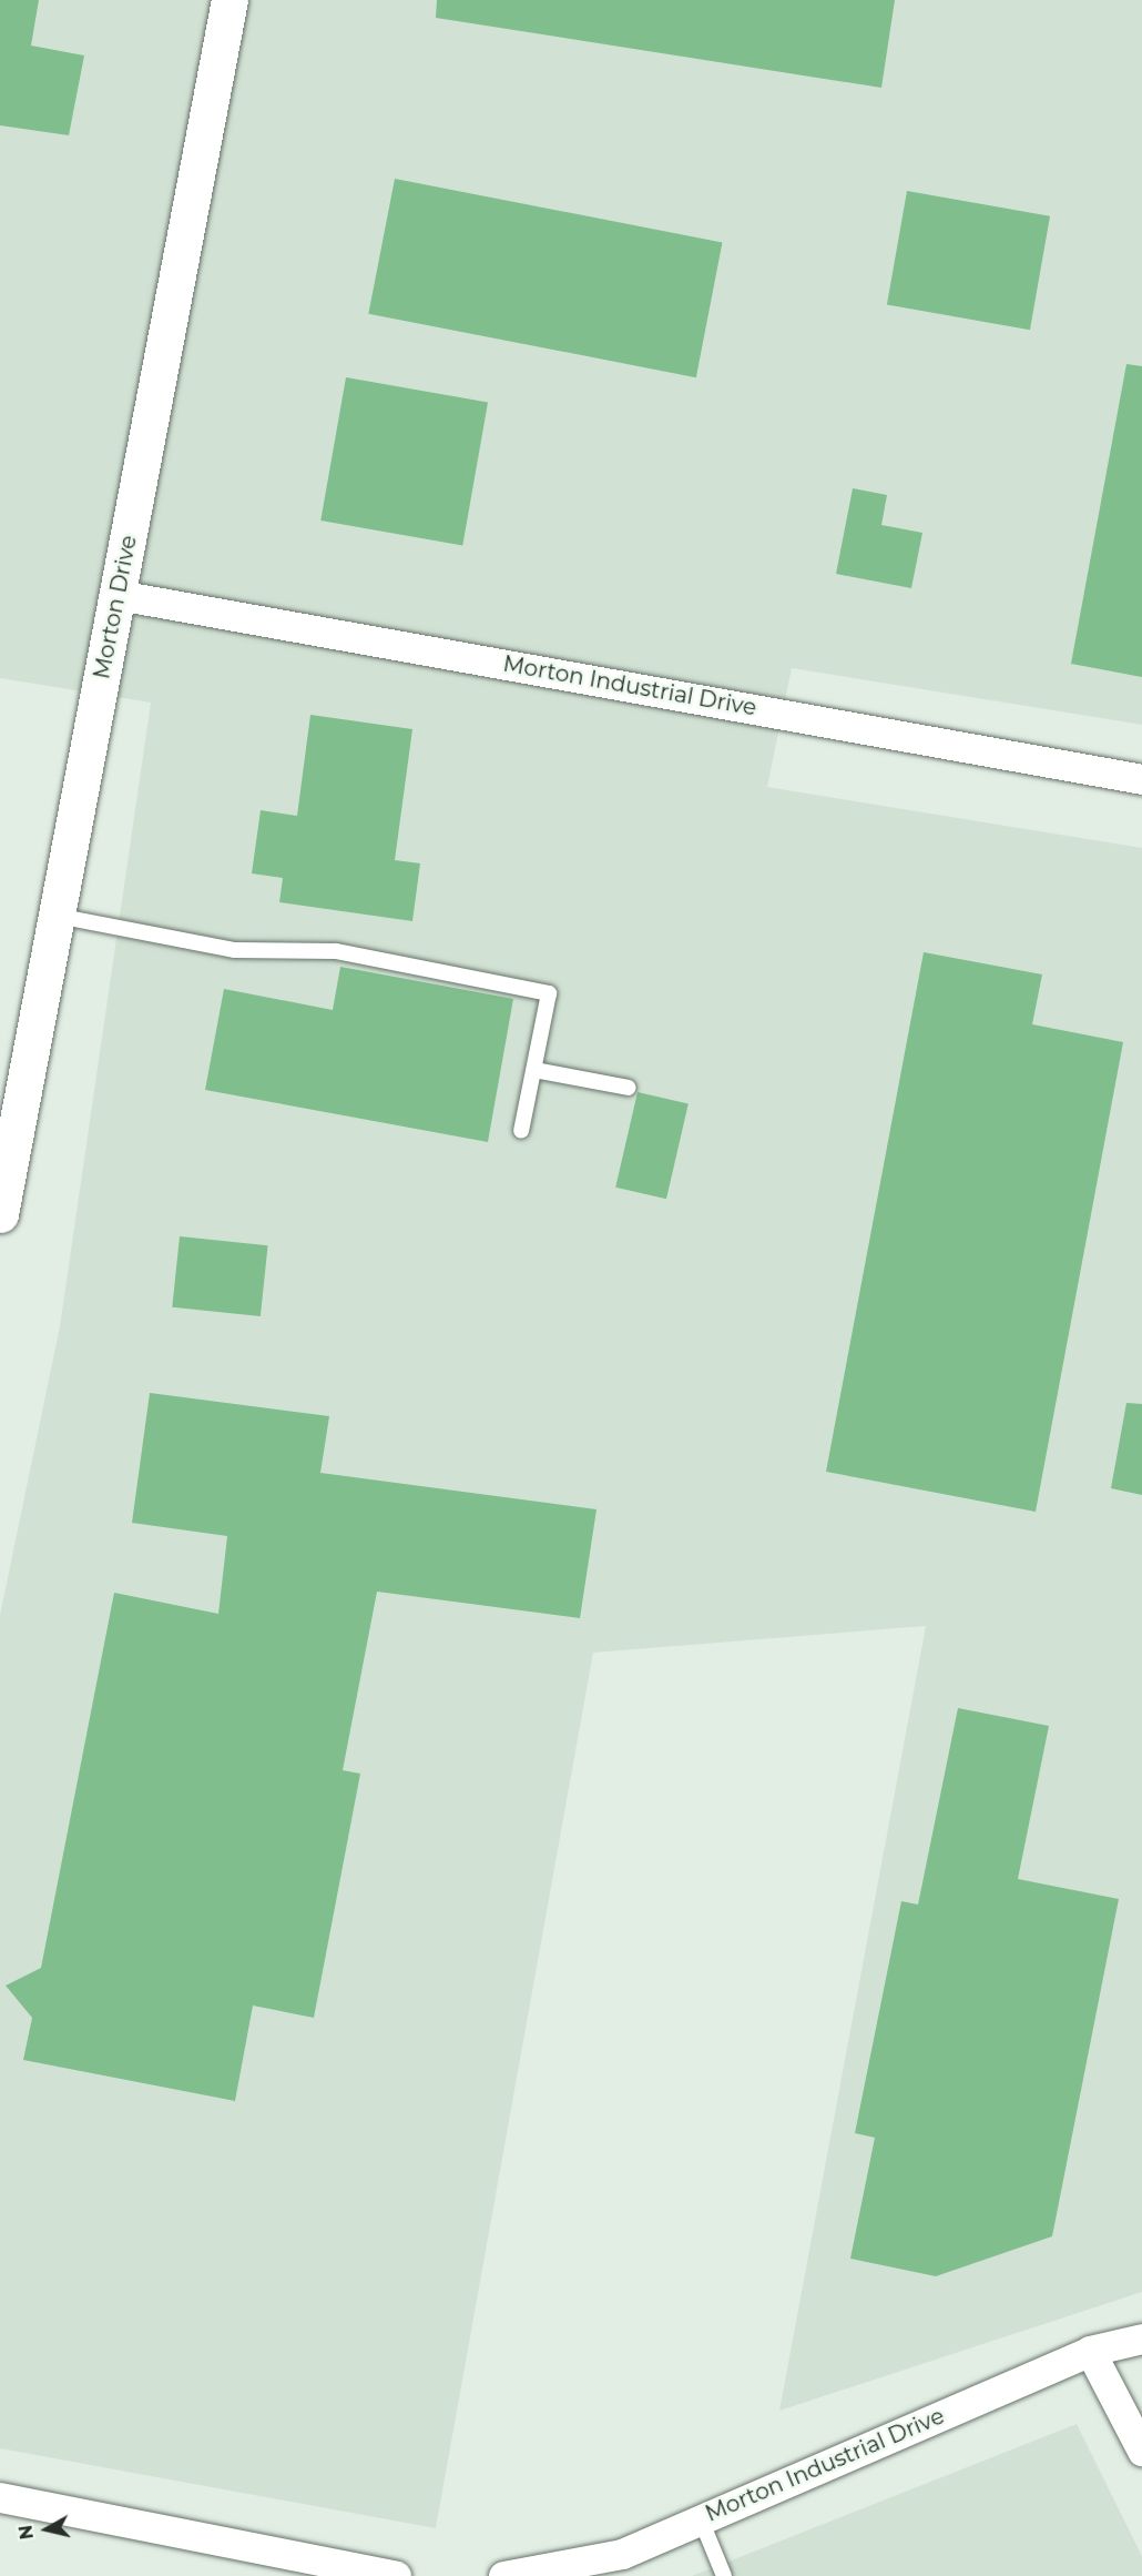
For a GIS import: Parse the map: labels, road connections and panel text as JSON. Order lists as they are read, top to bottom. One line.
{"streets":{"street":["Morton Drive","Morton Industrial Drive"]},"crossings":[["Morton Drive","Morton Industrial Drive"]],"north":"left"}
